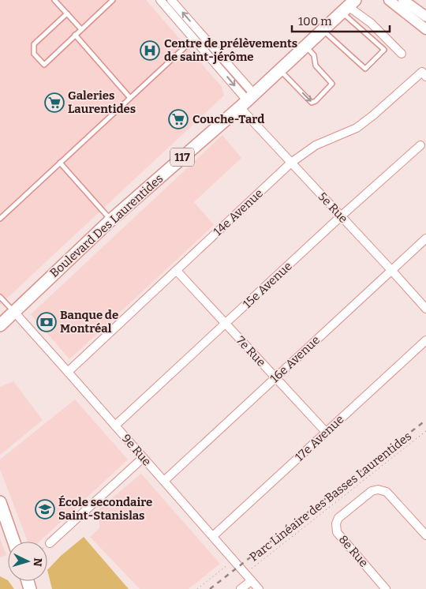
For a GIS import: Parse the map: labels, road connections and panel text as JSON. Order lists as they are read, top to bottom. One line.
{"streets":{"main road":["117","Boulevard Des Laurentides"],"street":["5e Rue","14e Avenue","15e Avenue","7e Rue","16e Avenue","17e Avenue","9e Rue","8e Rue"],"path":["Parc Linéaire des Basses Laurentides"]},"crossings":[["5e Rue","14e Avenue"],["5e Rue","Boulevard Des Laurentides"],["5e Rue","15e Avenue"],["5e Rue","16e Avenue"],["14e Avenue","7e Rue"],["14e Avenue","9e Rue"],["Boulevard Des Laurentides","9e Rue"],["15e Avenue","7e Rue"],["15e Avenue","9e Rue"],["7e Rue","16e Avenue"],["7e Rue","17e Avenue"],["16e Avenue","9e Rue"],["17e Avenue","9e Rue"],["9e Rue","Parc Linéaire des Basses Laurentides"]],"places":{"hospital":["Centre de prélèvements de saint-jérôme"],"supermarket":["Galeries Laurentides","Couche-Tard"],"bank":["Banque de Montréal"],"school or university":["École secondaire Saint-Stanislas"]},"scale_bar":"100 m","north":"right"}
